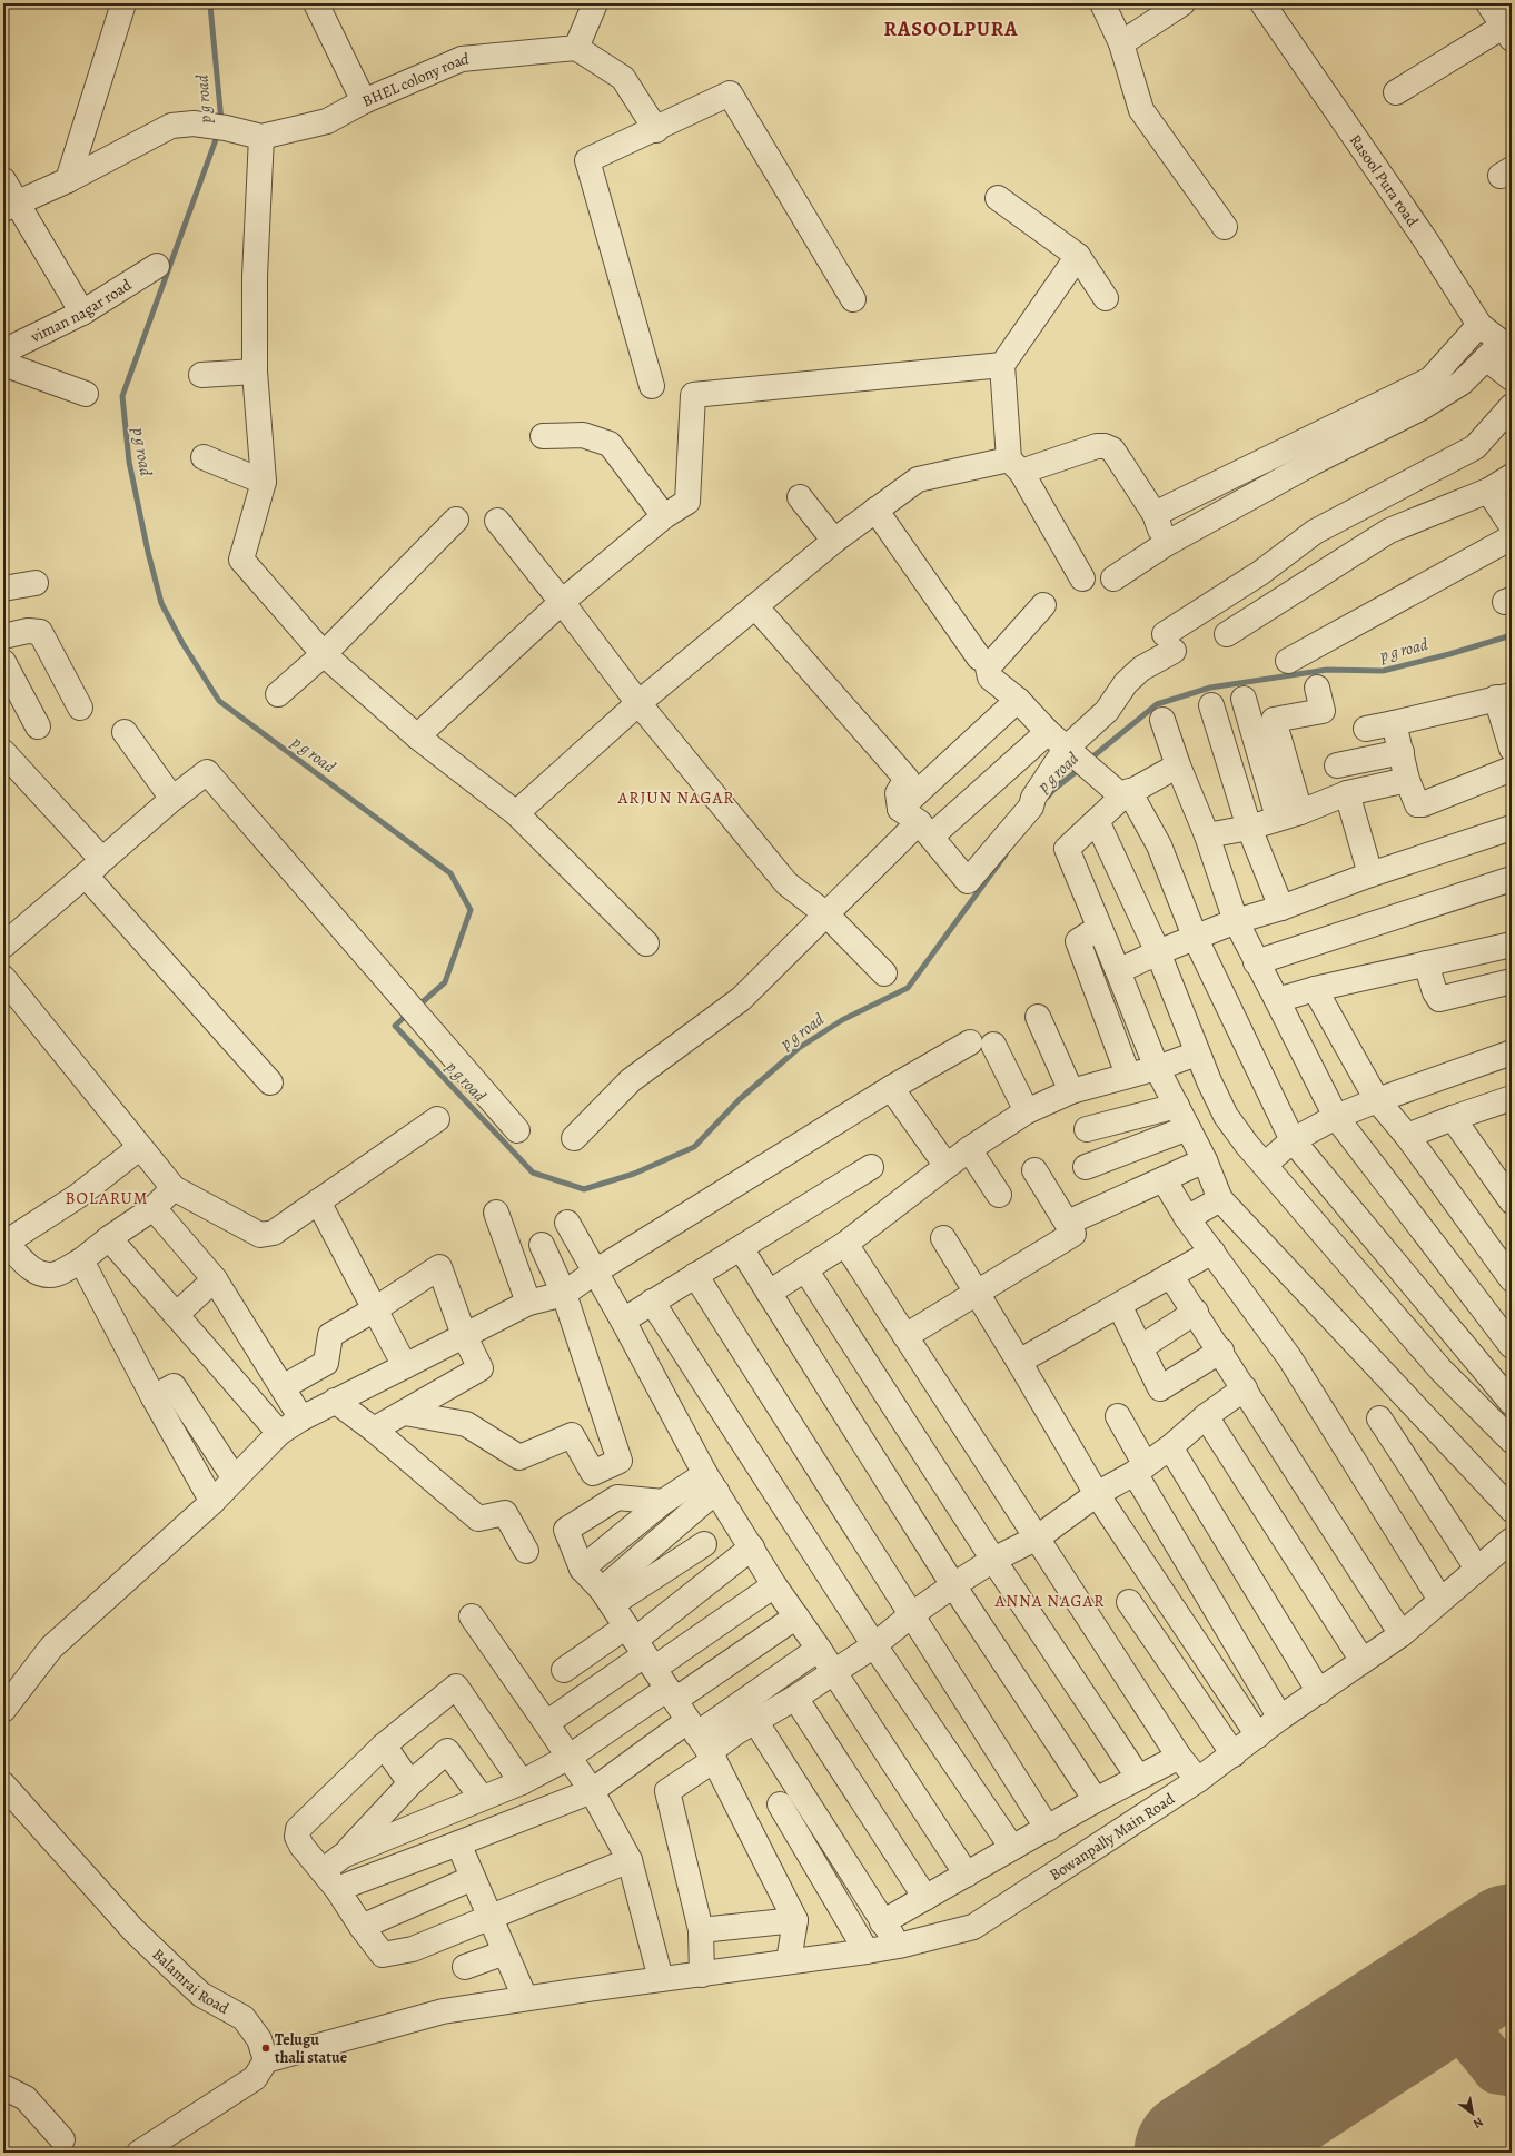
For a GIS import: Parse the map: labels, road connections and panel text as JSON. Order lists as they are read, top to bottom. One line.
{"streets":{"street":["BHEL colony road","Rasool Pura road","viman nagar road","Bowanpally Main Road","Balamrai Road"]},"crossings":[["Bowanpally Main Road","Balamrai Road"]],"districts":["RASOOLPURA","ARJUN NAGAR","BOLARUM","ANNA NAGAR"],"water":["p g road"],"places":["Telugu thali statue"],"north":"bottom right"}
